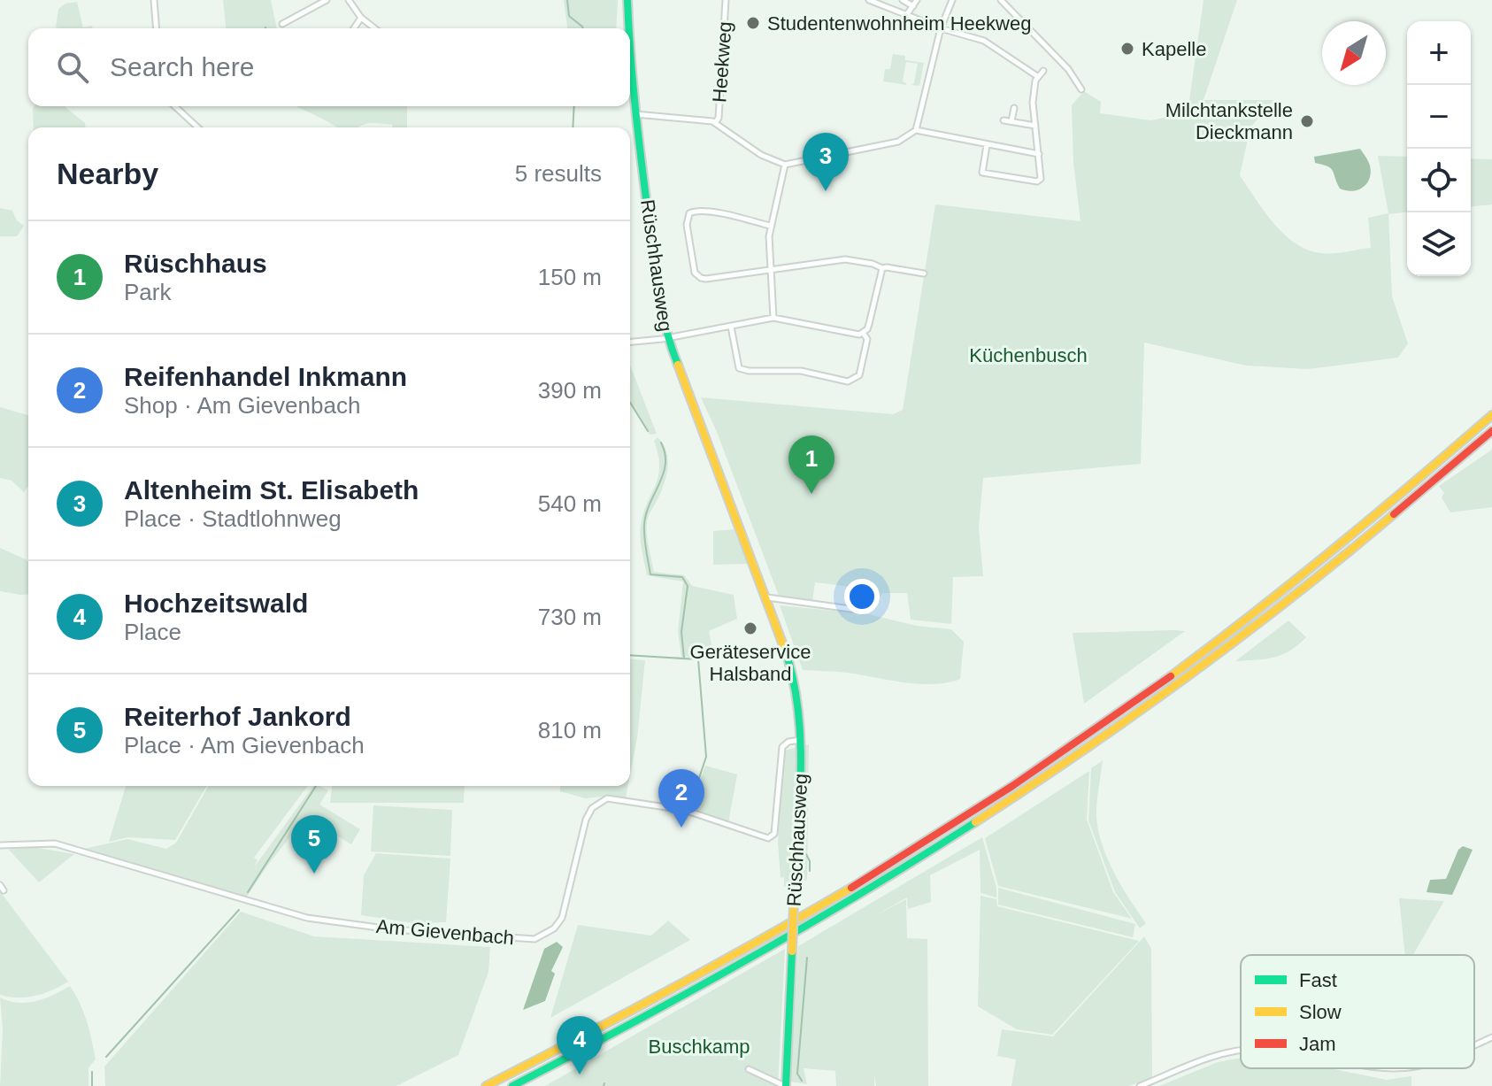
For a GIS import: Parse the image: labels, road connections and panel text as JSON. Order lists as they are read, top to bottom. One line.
{"streets":{"main road":["Rüschhausweg"],"street":["Heekweg","Am Gievenbach"]},"crossings":[["Rüschhausweg","Am Gievenbach"]],"parks":["Küchenbusch","Buschkamp"],"places":["Studentenwohnheim Heekweg","Kapelle","Milchtankstelle Dieckmann","Geräteservice Halsband"],"legend":["Fast","Slow","Jam"],"north":"bottom left","page":{"map_buttons":["+","−"],"search":"Search here","heading":["Nearby","5 results"],"pins":["3","1","2","5","4"],"list":[{"mark":"1","name":"Rüschhaus","note":"Park","value":"150 m"},{"mark":"2","name":"Reifenhandel Inkmann","note":"Shop · Am Gievenbach","value":"390 m"},{"mark":"3","name":"Altenheim St. Elisabeth","note":"Place · Stadtlohnweg","value":"540 m"},{"mark":"4","name":"Hochzeitswald","note":"Place","value":"730 m"},{"mark":"5","name":"Reiterhof Jankord","note":"Place · Am Gievenbach","value":"810 m"}]}}
